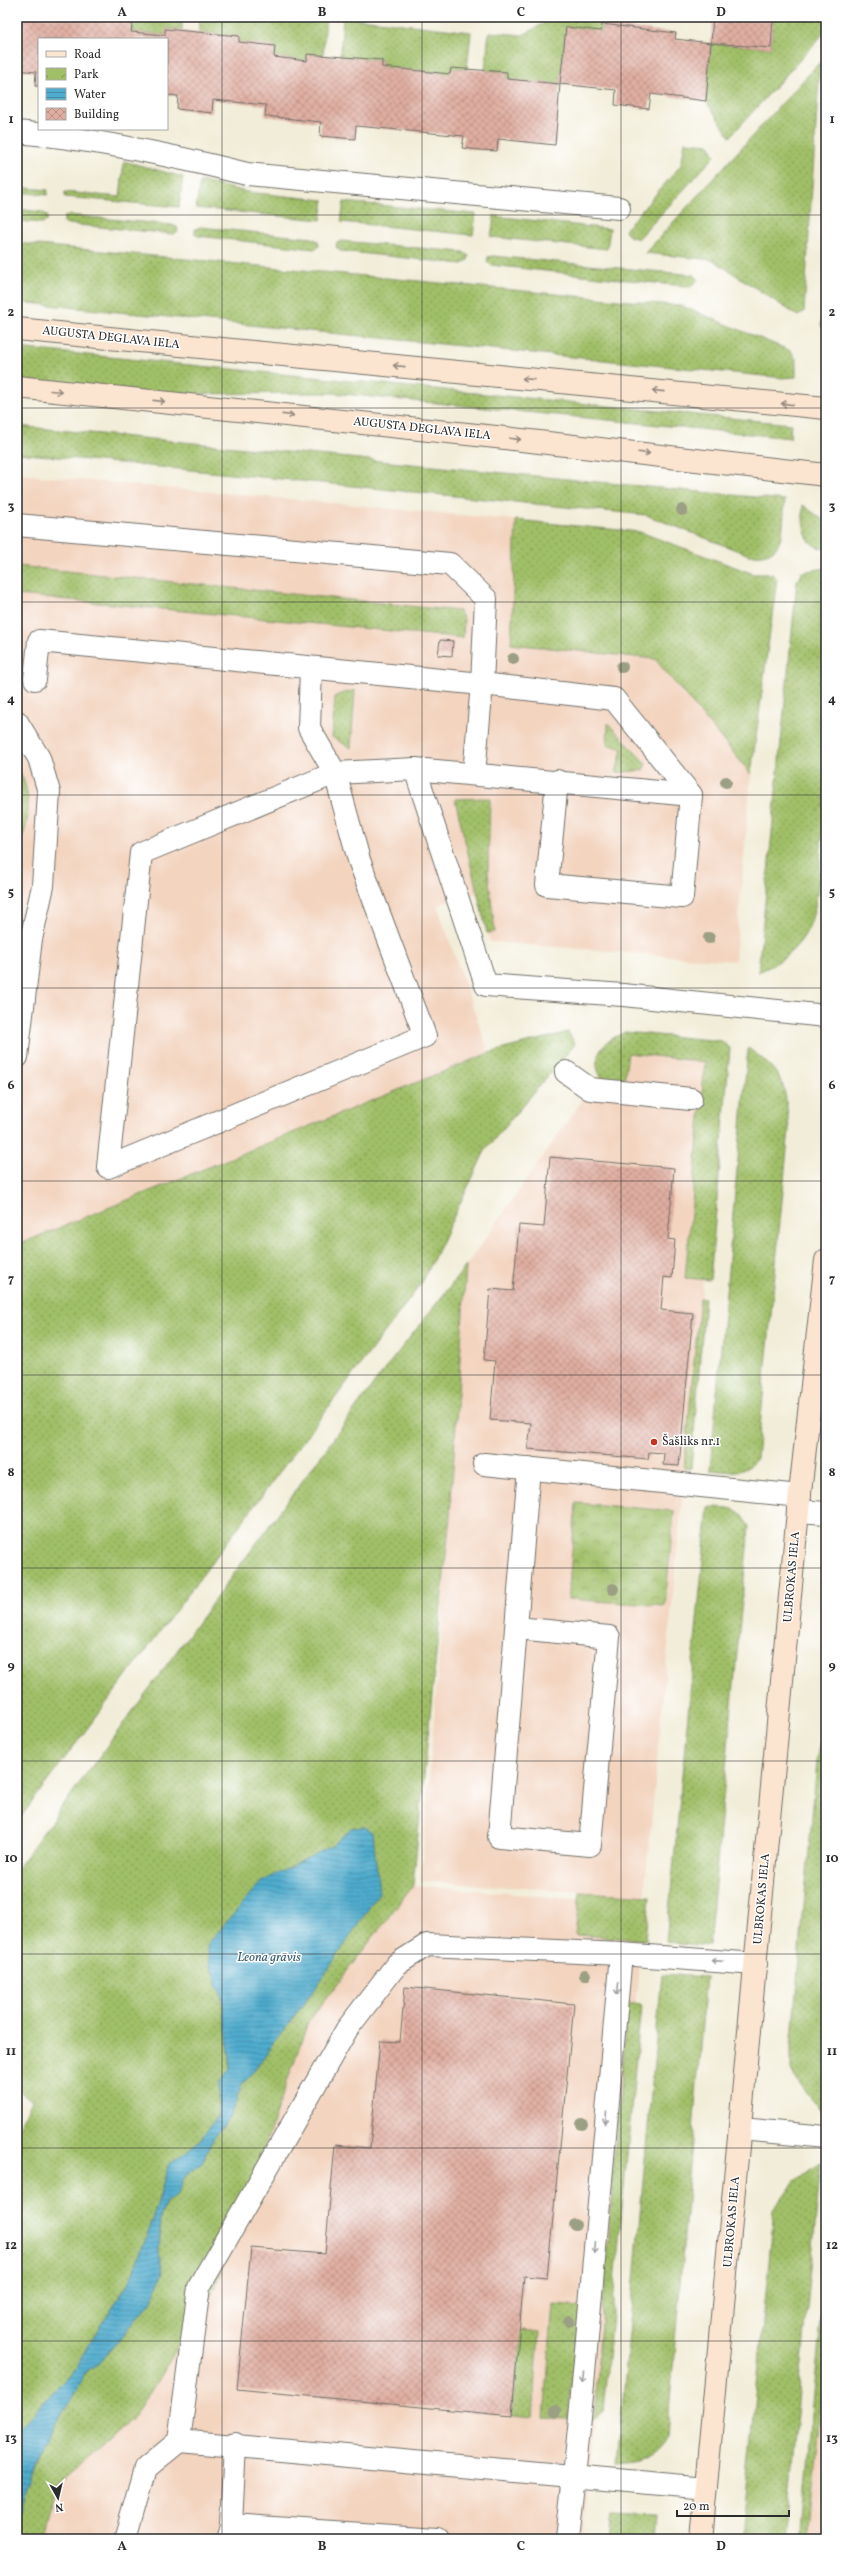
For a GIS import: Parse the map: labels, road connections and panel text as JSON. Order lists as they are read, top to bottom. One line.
{"streets":{"main road":["AUGUSTA DEGLAVA IELA","ULBROKAS IELA"]},"water":["Leona grāvis"],"places":["Šašliks nr.1"],"legend":["Road","Park","Water","Building"],"scale_bar":"20 m","north":"bottom","grid":{"columns":["A","B","C","D"],"rows":["1","2","3","4","5","6","7","8","9","10","11","12","13"]}}
